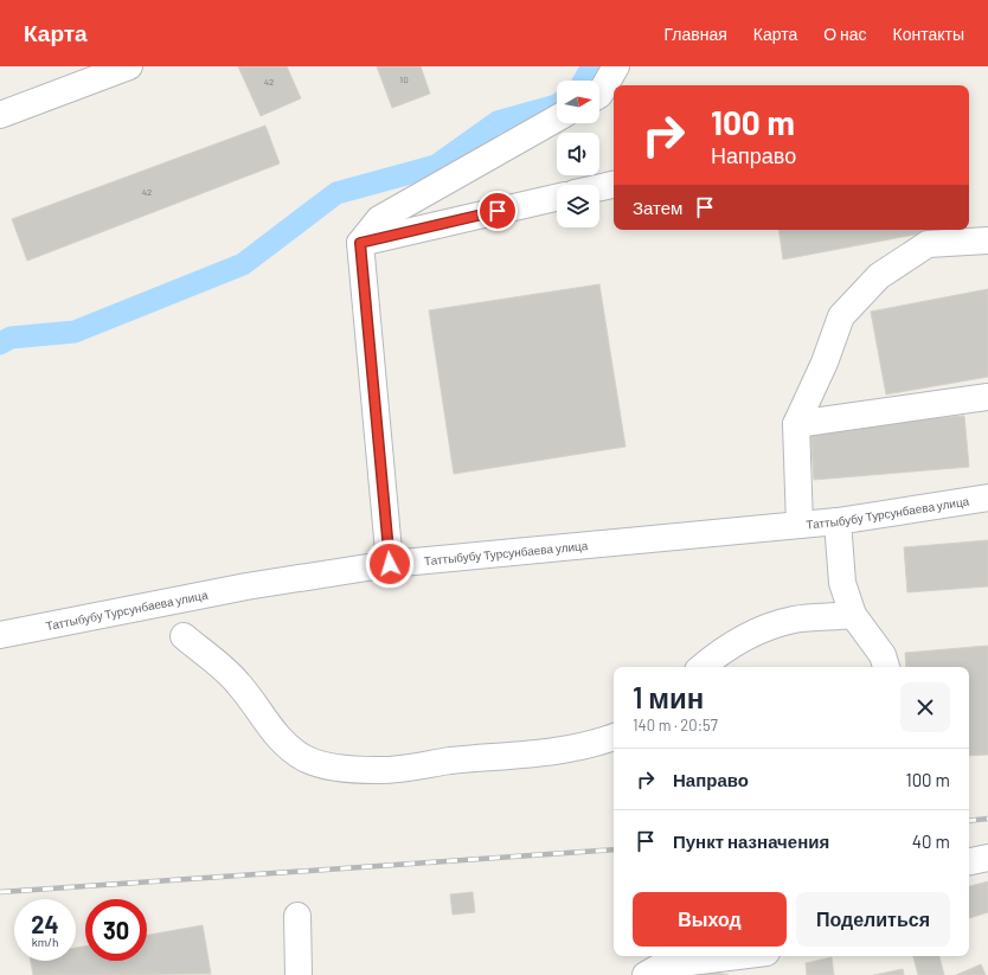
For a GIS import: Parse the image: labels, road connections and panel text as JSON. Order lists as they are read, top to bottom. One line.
{"streets":{"street":["Таттыбубу Турсунбаева улица"]},"house_numbers":["10","42","42"],"north":"right","page":{"header":"Карта","nav":["Главная","Карта","О нас","Контакты"],"turn":["100 m","Направо"],"then":"Затем","heading":["1 мин","140 m · 20:57"],"list":[{"name":"Направо","value":"100 m"},{"name":"Пункт назначения","value":"40 m"}],"buttons":["Выход","Поделиться"],"speed":"24 km/h","limit":"30"}}
